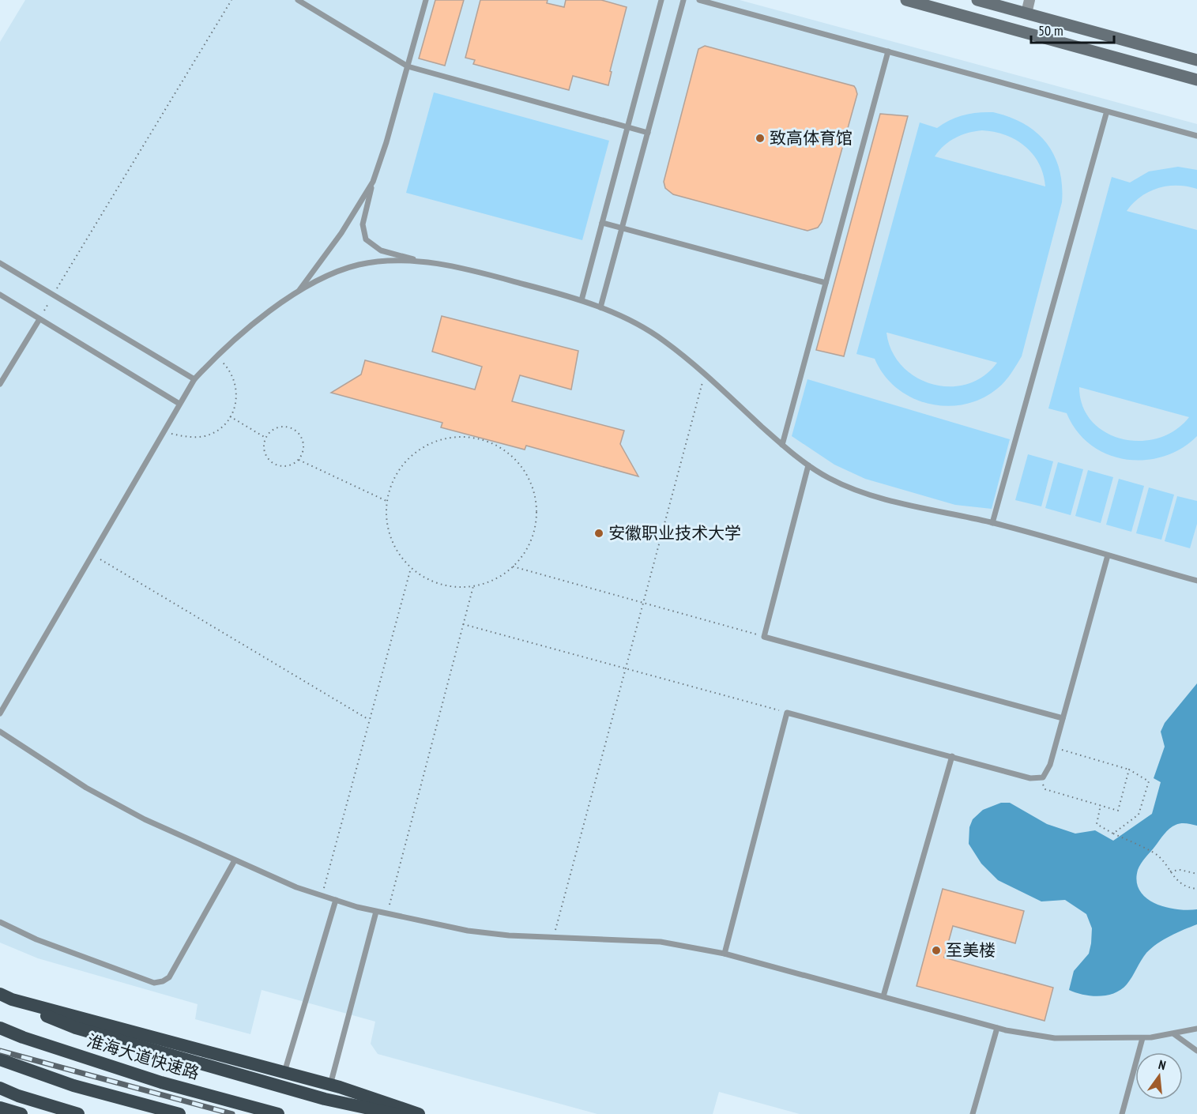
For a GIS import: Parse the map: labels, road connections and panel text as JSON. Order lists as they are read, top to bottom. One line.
{"streets":{"highway":["淮海大道快速路"]},"places":["致高体育馆","安徽职业技术大学","至美楼"],"scale_bar":"50 m","north":"top"}
